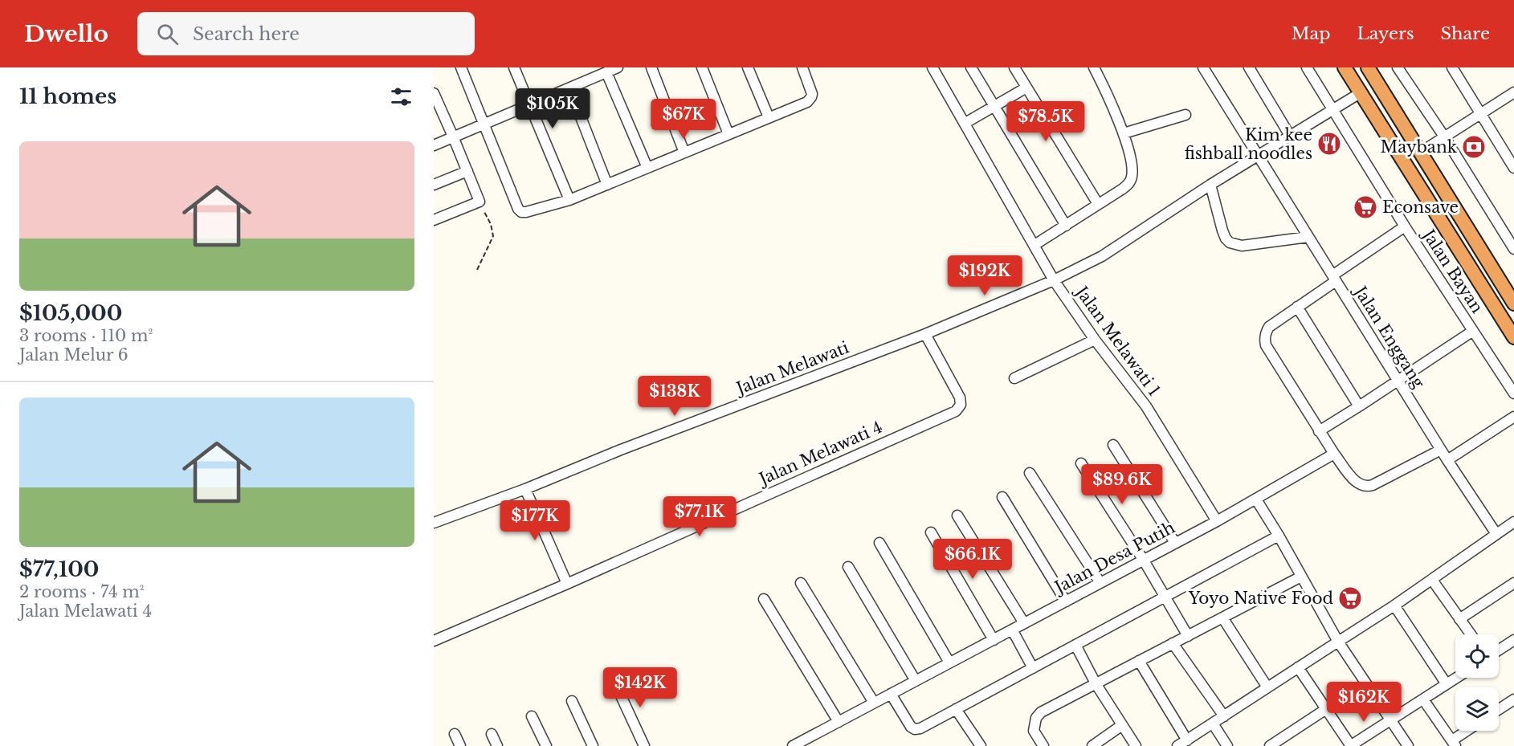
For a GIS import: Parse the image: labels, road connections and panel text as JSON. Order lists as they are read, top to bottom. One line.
{"streets":{"street":["Jalan Bayan","Jalan Enggang","Jalan Melawati 1","Jalan Melawati","Jalan Melawati 4","Jalan Desa Putih"]},"crossings":[["Jalan Bayan","Jalan Melawati"],["Jalan Enggang","Jalan Melawati"],["Jalan Melawati 1","Jalan Melawati"],["Jalan Melawati 1","Jalan Desa Putih"],["Jalan Melawati","Jalan Melawati 4"]],"places":{"restaurant":["Kim kee fishball noodles"],"bank":["Maybank"],"supermarket":["Econsave","Yoyo Native Food"]},"page":{"header":"Dwello","search":"Search here","nav":["Map","Layers","Share"],"heading":"11 homes","price":["$105K","$67K","$78.5K","$192K","$138K","$89.6K","$77.1K","$177K","$66.1K","$142K","$162K"],"list":[{"name":"$105,000","note":"3 rooms · 110 m² · Jalan Melur 6"},{"name":"$77,100","note":"2 rooms · 74 m² · Jalan Melawati 4"}]}}
